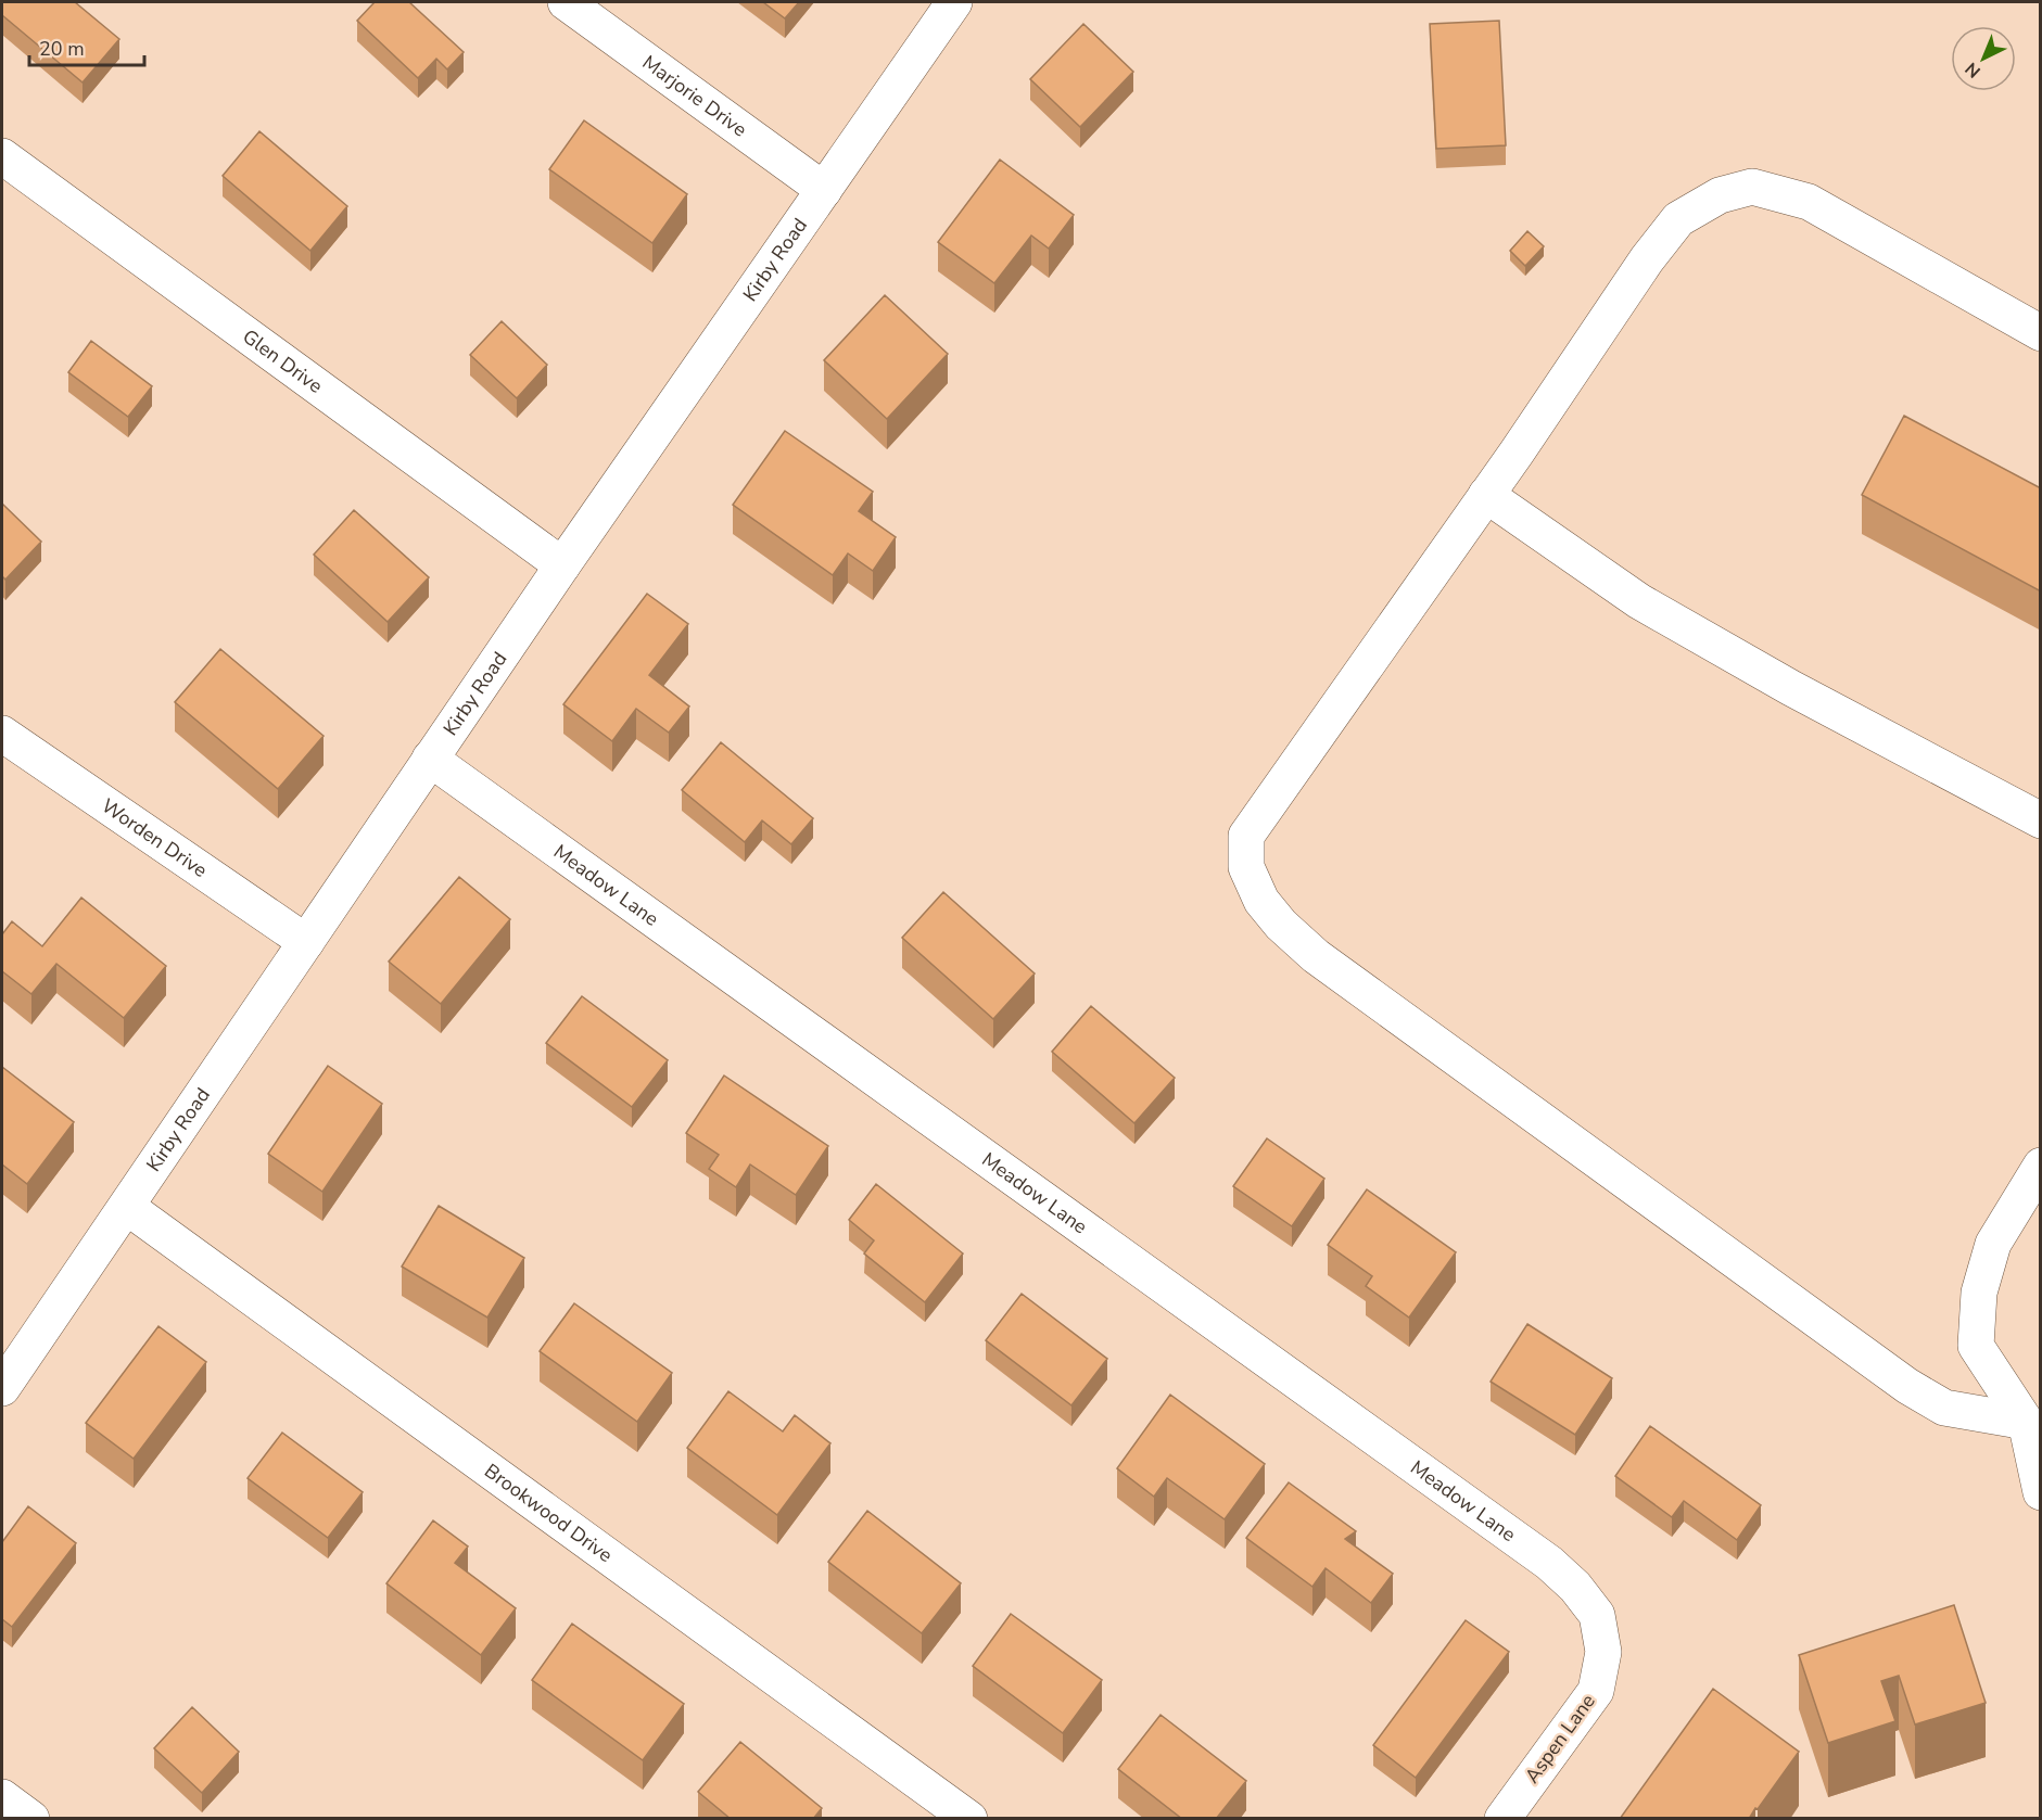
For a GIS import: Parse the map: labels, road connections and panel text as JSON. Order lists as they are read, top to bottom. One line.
{"streets":{"street":["Marjorie Drive","Kirby Road","Glen Drive","Worden Drive","Meadow Lane","Brookwood Drive","Aspen Lane"]},"crossings":[["Marjorie Drive","Kirby Road"],["Kirby Road","Glen Drive"],["Kirby Road","Worden Drive"],["Kirby Road","Meadow Lane"],["Kirby Road","Brookwood Drive"],["Meadow Lane","Aspen Lane"]],"scale_bar":"20 m","north":"bottom left"}
